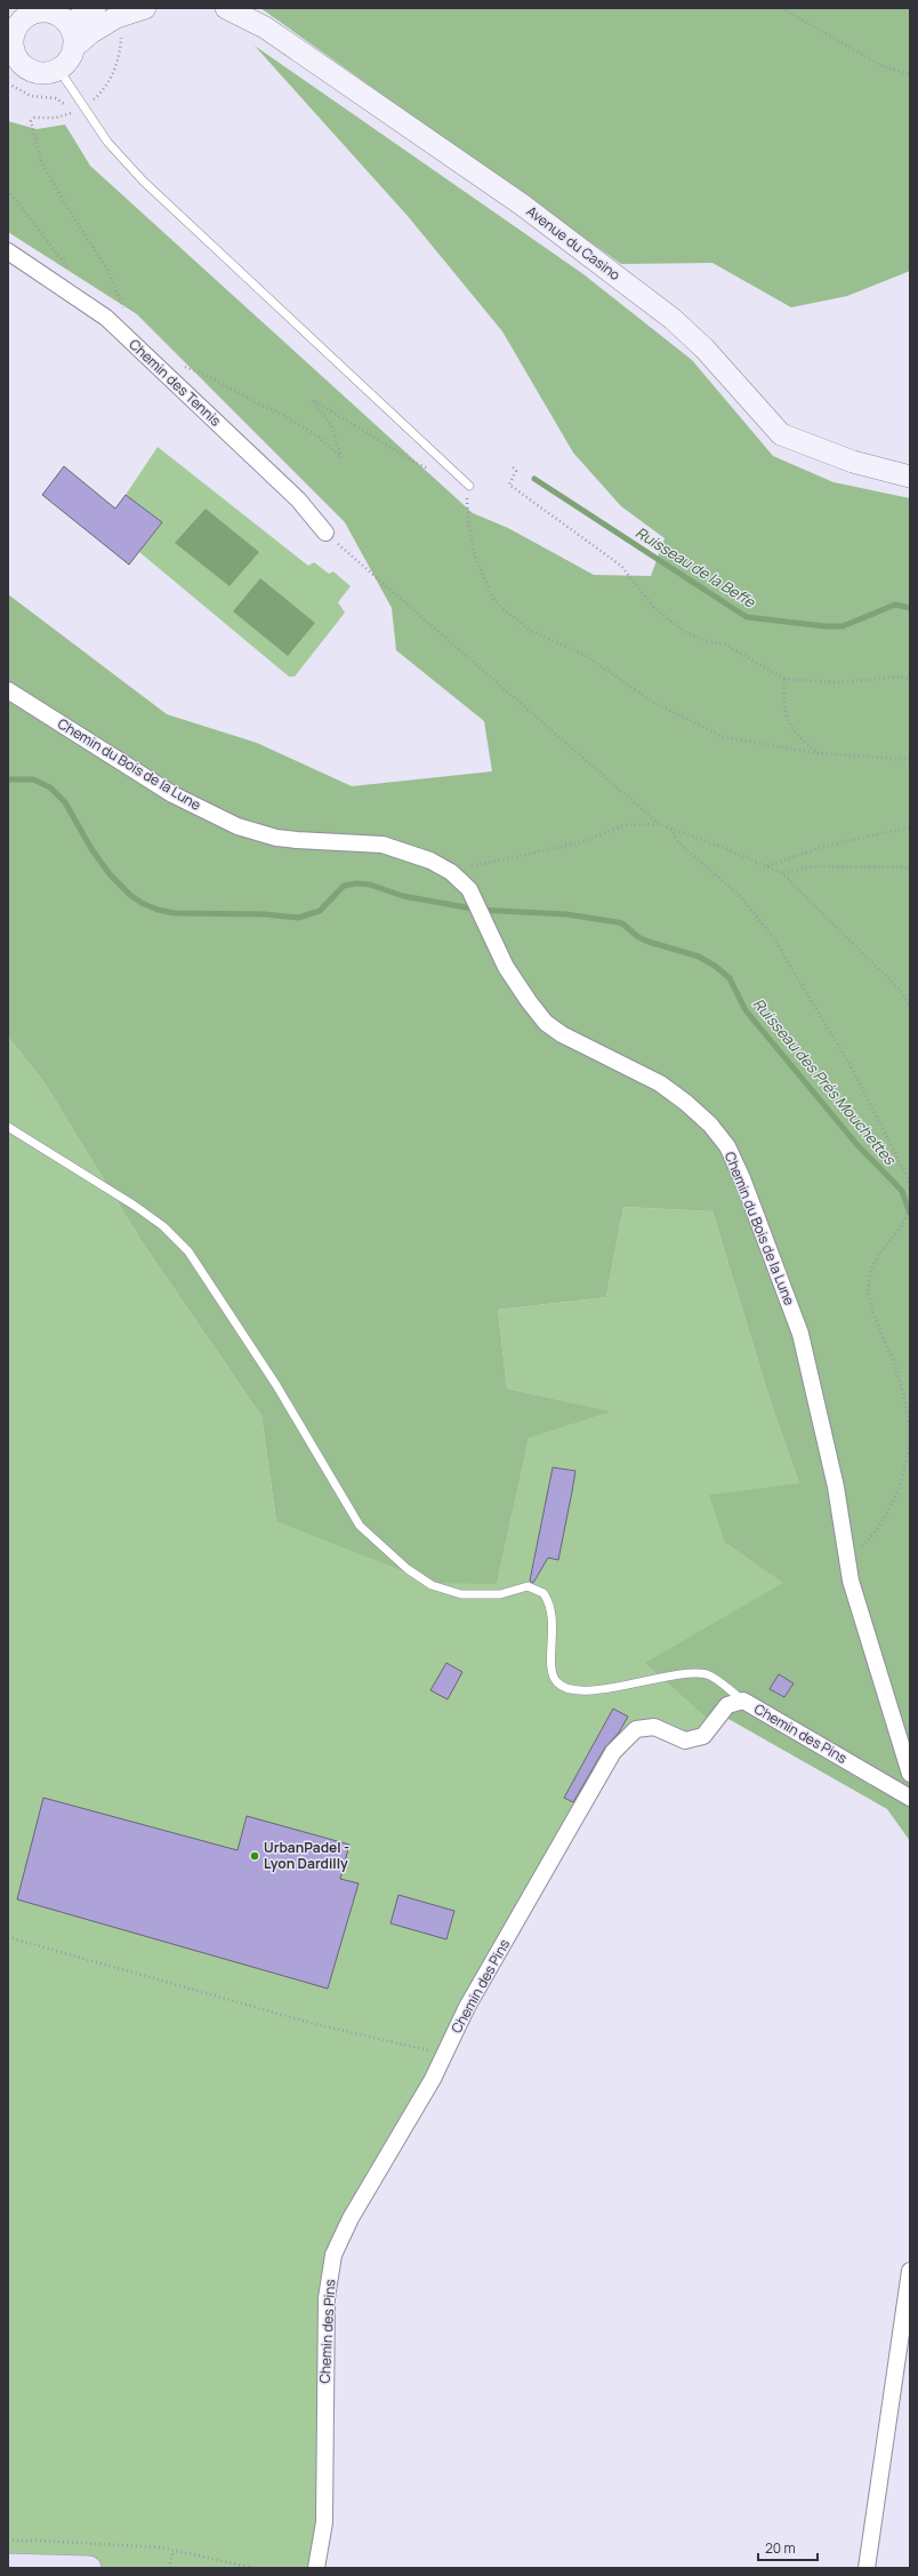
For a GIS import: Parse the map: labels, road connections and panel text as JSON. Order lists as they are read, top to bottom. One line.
{"streets":{"street":["Avenue du Casino","Chemin des Tennis","Chemin du Bois de la Lune","Chemin des Pins"]},"water":["Ruisseau de la Beffe","Ruisseau des Prés Mouchettes"],"places":["UrbanPadel - Lyon Dardilly"],"scale_bar":"20 m"}
